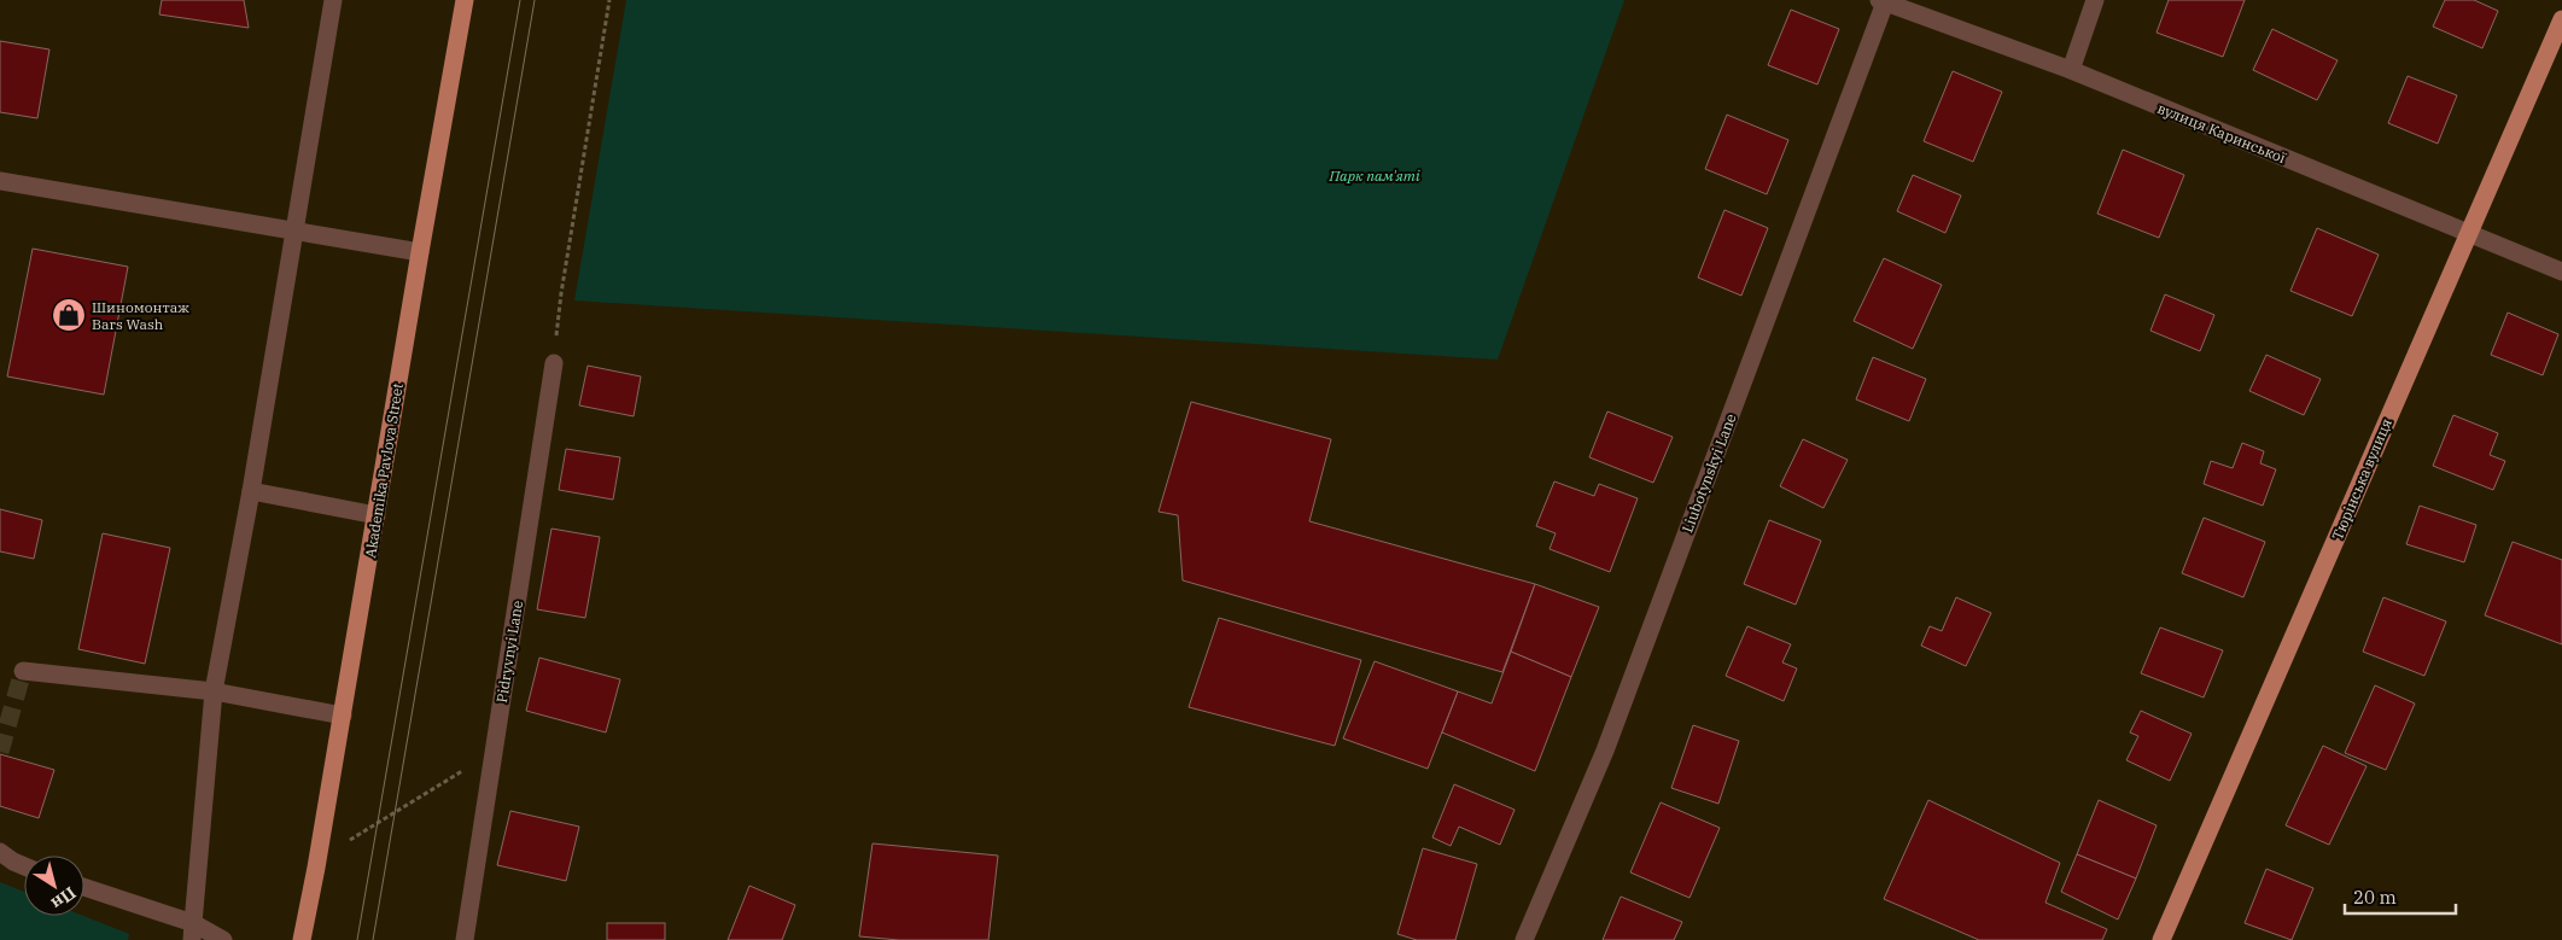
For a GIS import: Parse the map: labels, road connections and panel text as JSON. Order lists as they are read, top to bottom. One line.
{"streets":{"main road":["Akademika Pavlova Street","Тюрінська вулиця"],"street":["вулиця Каринської","Liubotynskyi Lane","Pidryvnyi Lane"]},"crossings":[["вулиця Каринської","Liubotynskyi Lane"],["вулиця Каринської","Тюрінська вулиця"]],"parks":["Парк пам'яті"],"places":{"shop":["Шиномонтаж Bars Wash"]},"scale_bar":"20 m","north":"bottom right"}
